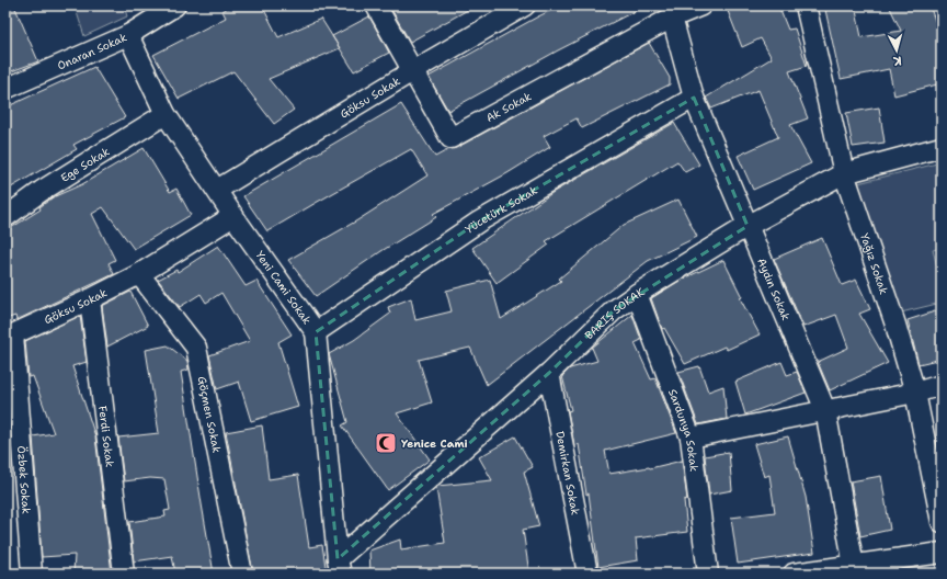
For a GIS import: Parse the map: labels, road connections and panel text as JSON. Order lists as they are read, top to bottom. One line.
{"streets":{"street":["Onaran Sokak","Göksu Sokak","Ak Sokak","Ege Sokak","Yücetürk Sokak","Yağız Sokak","Yeni Cami Sokak","Aydın Sokak","BARIŞ SOKAK","Göçmen Sokak","Sardunya Sokak","Ferdi Sokak","Demirkan Sokak","Özbek Sokak"]},"crossings":[["Onaran Sokak","Yeni Cami Sokak"],["Göksu Sokak","Ak Sokak"],["Göksu Sokak","Yeni Cami Sokak"],["Göksu Sokak","Göçmen Sokak"],["Göksu Sokak","Ferdi Sokak"],["Göksu Sokak","Özbek Sokak"],["Ak Sokak","Aydın Sokak"],["Ege Sokak","Yeni Cami Sokak"],["Yücetürk Sokak","Yeni Cami Sokak"],["Yücetürk Sokak","Aydın Sokak"],["Yağız Sokak","BARIŞ SOKAK"],["Yeni Cami Sokak","BARIŞ SOKAK"],["Aydın Sokak","BARIŞ SOKAK"],["BARIŞ SOKAK","Sardunya Sokak"],["BARIŞ SOKAK","Demirkan Sokak"]],"places":{"mosque":["Yenice Cami"]},"north":"bottom"}
